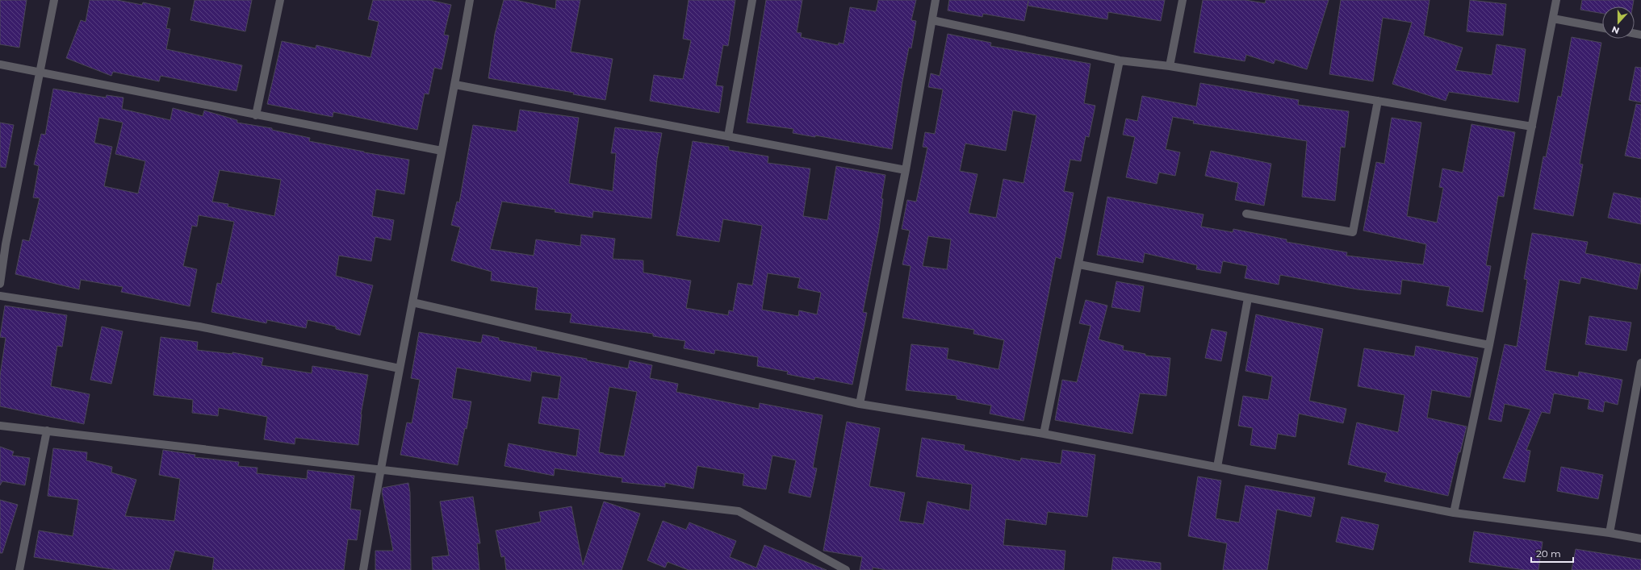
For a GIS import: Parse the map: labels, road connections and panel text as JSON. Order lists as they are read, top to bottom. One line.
{"scale_bar":"20 m","north":"bottom"}
